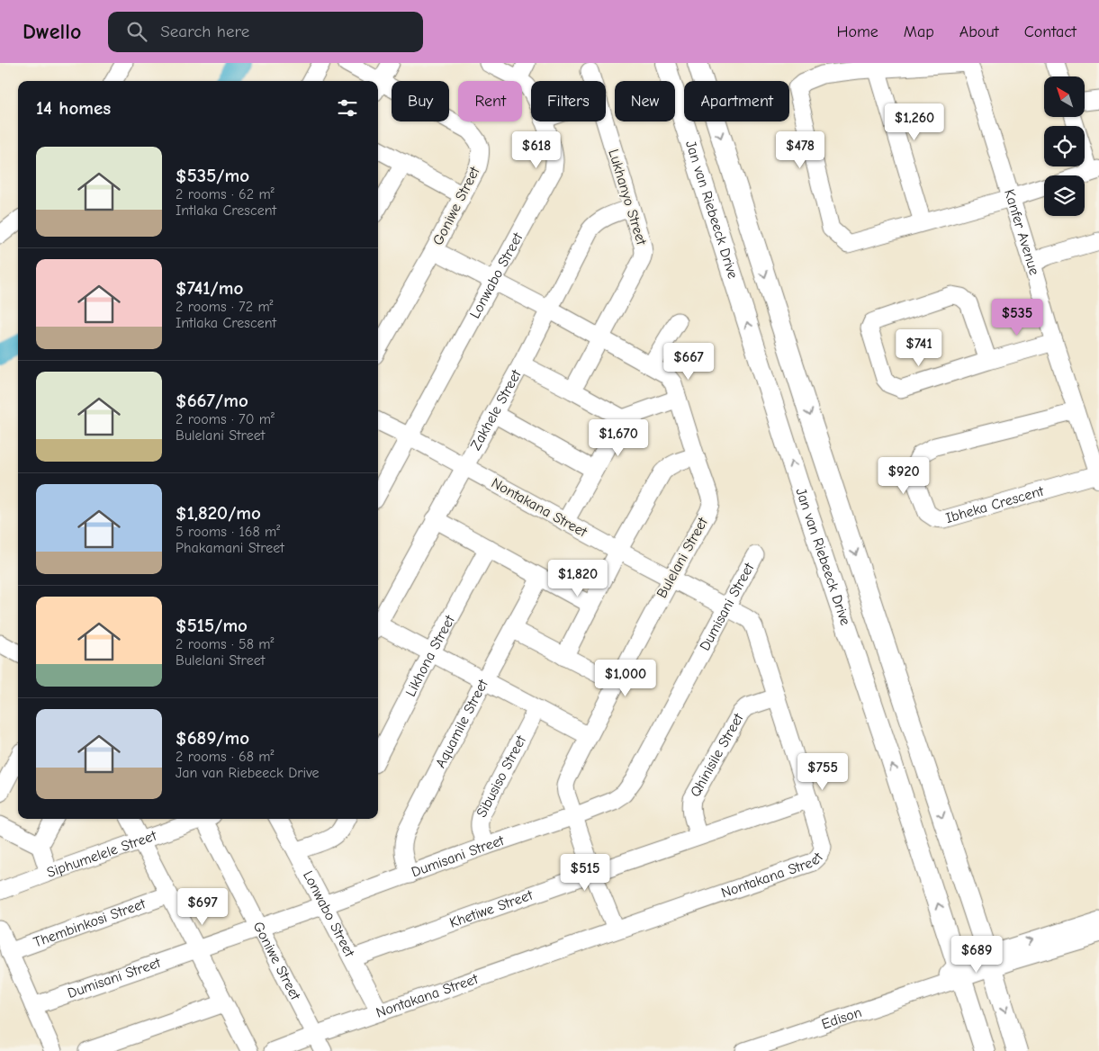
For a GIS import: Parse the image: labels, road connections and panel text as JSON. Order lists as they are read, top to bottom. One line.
{"streets":{"main road":["Jan van Riebeeck Drive"],"street":["Lukhanyo Street","Goniwe Street","Kanfer Avenue","Lonwabo Street","Zakhele Street","Ibheka Crescent","Nontakana Street","Bulelani Street","Dumisani Street","Likhona Street","Aquamile Street","Qhinisile Street","Sibusiso Street","Siphumelele Street","Khetiwe Street","Thembinkosi Street","Edison"]},"crossings":[["Lukhanyo Street","Zakhele Street"],["Lukhanyo Street","Bulelani Street"],["Goniwe Street","Nontakana Street"],["Goniwe Street","Bulelani Street"],["Goniwe Street","Dumisani Street"],["Jan van Riebeeck Drive","Edison"],["Kanfer Avenue","Ibheka Crescent"],["Lonwabo Street","Nontakana Street"],["Lonwabo Street","Bulelani Street"],["Lonwabo Street","Dumisani Street"],["Lonwabo Street","Khetiwe Street"],["Zakhele Street","Nontakana Street"],["Zakhele Street","Bulelani Street"],["Nontakana Street","Bulelani Street"],["Nontakana Street","Dumisani Street"],["Nontakana Street","Qhinisile Street"],["Nontakana Street","Khetiwe Street"],["Bulelani Street","Dumisani Street"],["Bulelani Street","Khetiwe Street"],["Dumisani Street","Aquamile Street"],["Dumisani Street","Sibusiso Street"],["Qhinisile Street","Khetiwe Street"]],"north":"top left","page":{"header":"Dwello","search":"Search here","nav":["Home","Map","About","Contact"],"chip":["Buy","Rent","Filters","New","Apartment"],"heading":"14 homes","price":["$1,260","$618","$478","$535","$741","$667","$1,670","$920","$1,820","$1,000","$755","$515","$697","$689"],"list":[{"name":"$535/mo","note":"2 rooms · 62 m² · Intlaka Crescent"},{"name":"$741/mo","note":"2 rooms · 72 m² · Intlaka Crescent"},{"name":"$667/mo","note":"2 rooms · 70 m² · Bulelani Street"},{"name":"$1,820/mo","note":"5 rooms · 168 m² · Phakamani Street"},{"name":"$515/mo","note":"2 rooms · 58 m² · Bulelani Street"},{"name":"$689/mo","note":"2 rooms · 68 m² · Jan van Riebeeck Drive"}]}}
